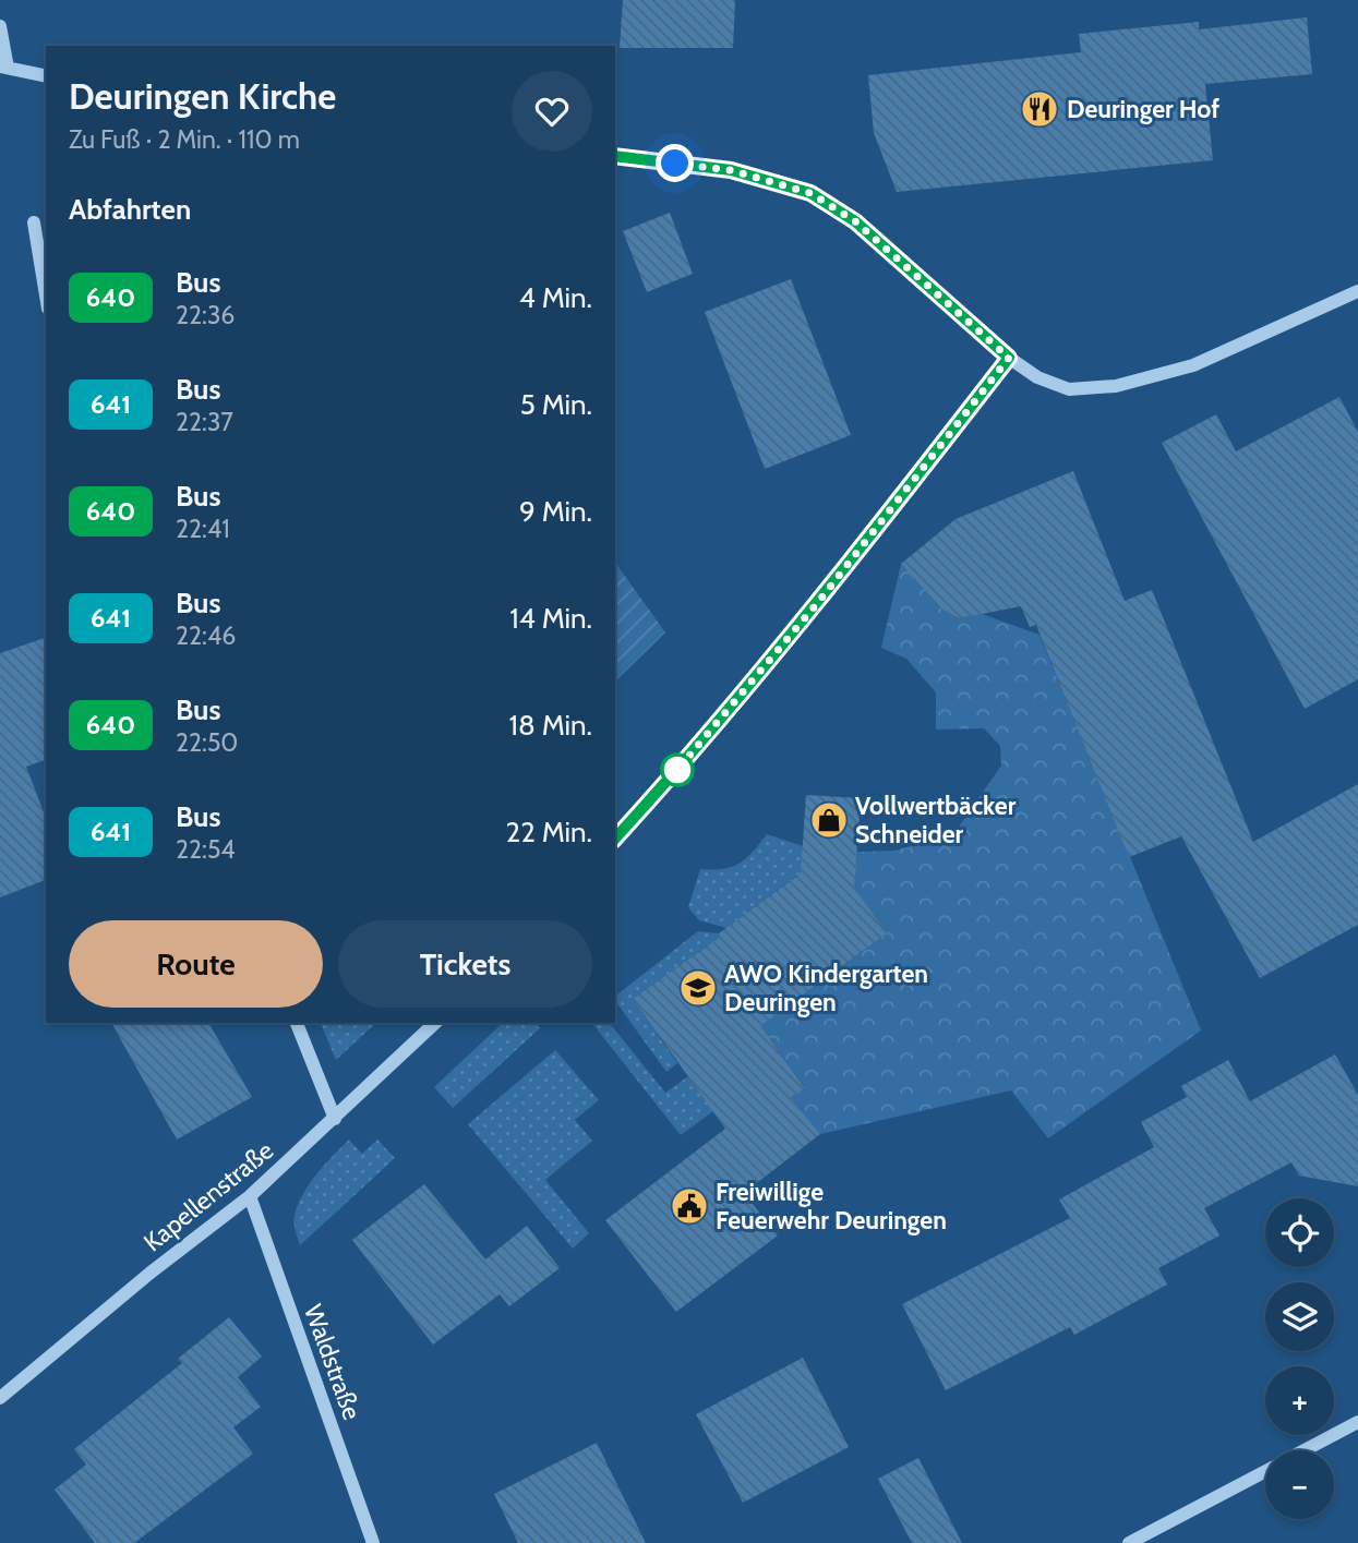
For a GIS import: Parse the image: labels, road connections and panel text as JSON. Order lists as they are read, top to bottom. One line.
{"streets":{"street":["Kapellenstraße","Waldstraße"]},"crossings":[["Kapellenstraße","Waldstraße"]],"places":{"restaurant":["Deuringer Hof"],"shop":["Vollwertbäcker Schneider"],"school or university":["AWO Kindergarten Deuringen"],"public building":["Freiwillige Feuerwehr Deuringen"]},"lines":["bus line 640"],"page":{"heading":[["Deuringen Kirche","Zu Fuß · 2 Min. · 110 m"],"Abfahrten"],"list":[{"mark":"640","name":"Bus","note":"22:36","value":"4 Min."},{"mark":"641","name":"Bus","note":"22:37","value":"5 Min."},{"mark":"640","name":"Bus","note":"22:41","value":"9 Min."},{"mark":"641","name":"Bus","note":"22:46","value":"14 Min."},{"mark":"640","name":"Bus","note":"22:50","value":"18 Min."},{"mark":"641","name":"Bus","note":"22:54","value":"22 Min."}],"buttons":["Route","Tickets"],"map_buttons":["+","−"]}}
